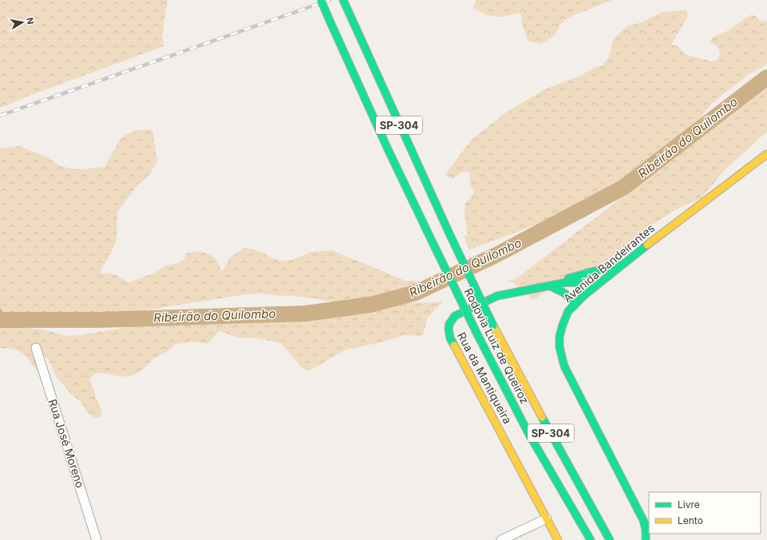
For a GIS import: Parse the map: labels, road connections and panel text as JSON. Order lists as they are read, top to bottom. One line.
{"streets":{"main road":["SP-304","Avenida Bandeirantes","Rodovia Luiz de Queiroz","Rua da Mantiqueira"],"street":["Rua José Moreno"]},"crossings":[["Avenida Bandeirantes","Rua da Mantiqueira"]],"water":["Ribeirão do Quilombo"],"legend":["Livre","Lento"],"north":"right"}
